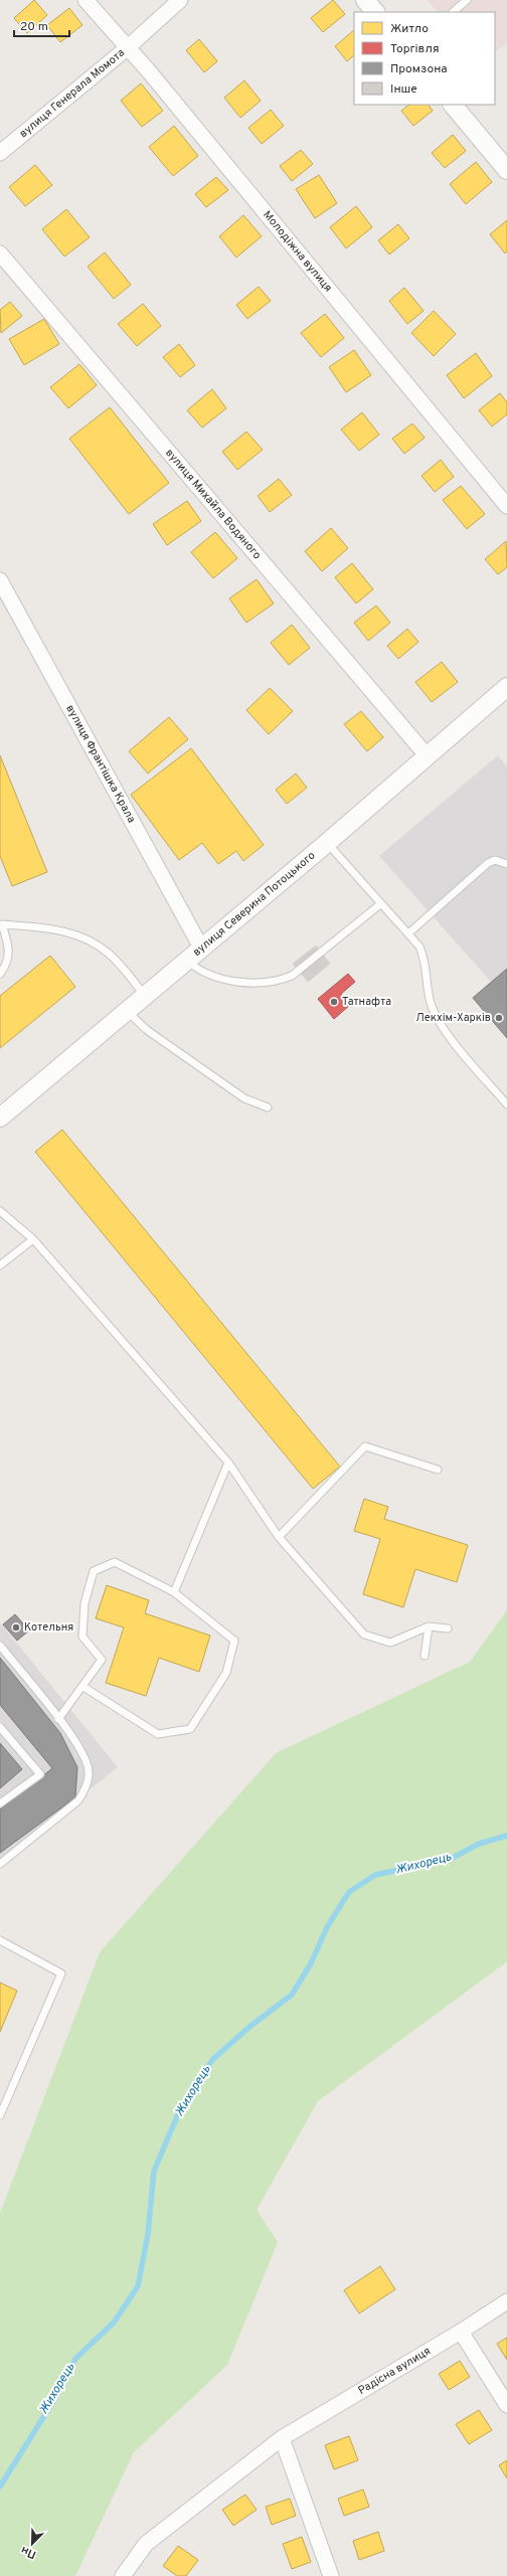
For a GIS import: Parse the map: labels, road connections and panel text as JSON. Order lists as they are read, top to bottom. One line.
{"streets":{"street":["вулиця Генерала Момота","Молодіжна вулиця","вулиця Михайла Водяного","вулиця Франтішка Крала","вулиця Северина Потоцького","Радісна вулиця"]},"crossings":[["вулиця Генерала Момота","Молодіжна вулиця"],["вулиця Михайла Водяного","вулиця Северина Потоцького"],["вулиця Франтішка Крала","вулиця Северина Потоцького"]],"water":["Жихорець"],"places":["Татнафта","Лекхім-Харків","Котельня"],"legend":["Житло","Торгівля","Промзона","Інше"],"scale_bar":"20 m","north":"bottom left"}
